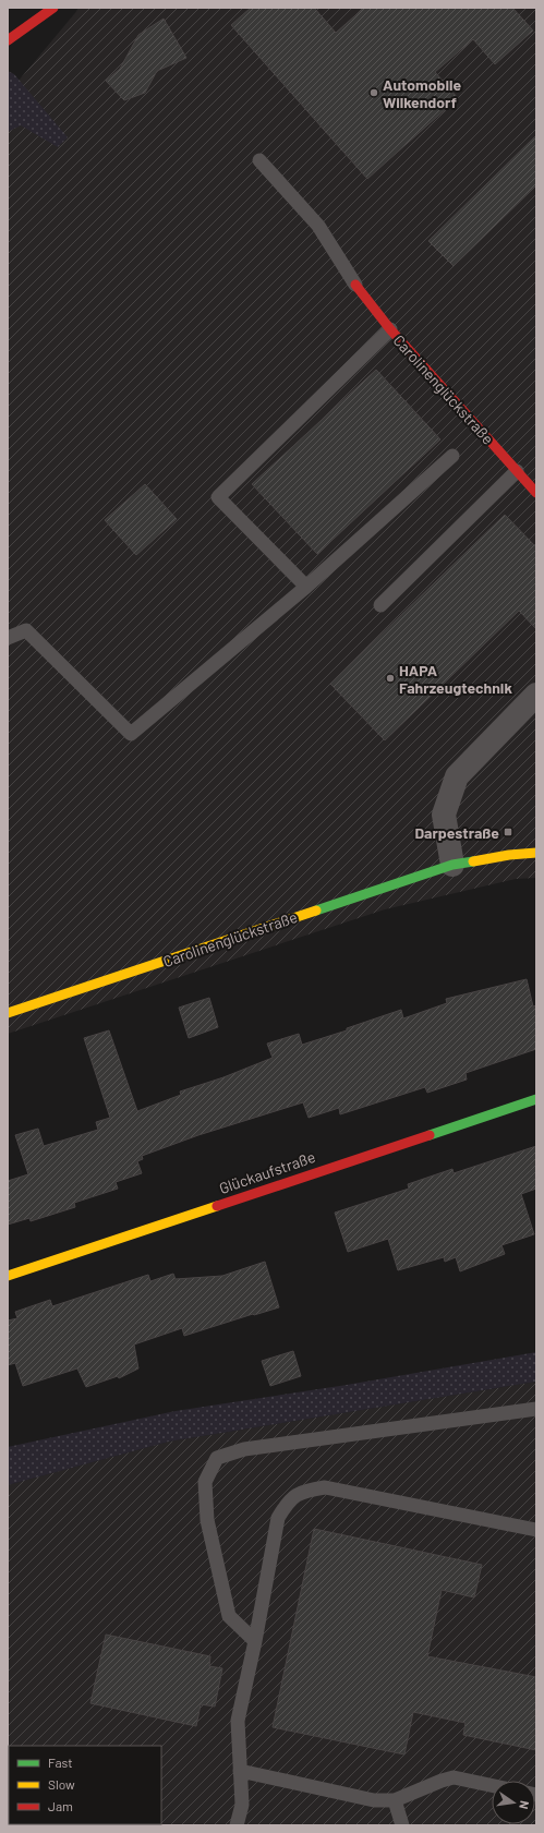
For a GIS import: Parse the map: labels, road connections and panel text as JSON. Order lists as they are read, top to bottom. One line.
{"streets":{"street":["Carolinenglückstraße","Glückaufstraße"]},"places":{"other":["Automobile Wilkendorf","HAPA Fahrzeugtechnik"],"transit":["Darpestraße"]},"legend":["Fast","Slow","Jam"],"north":"right"}
